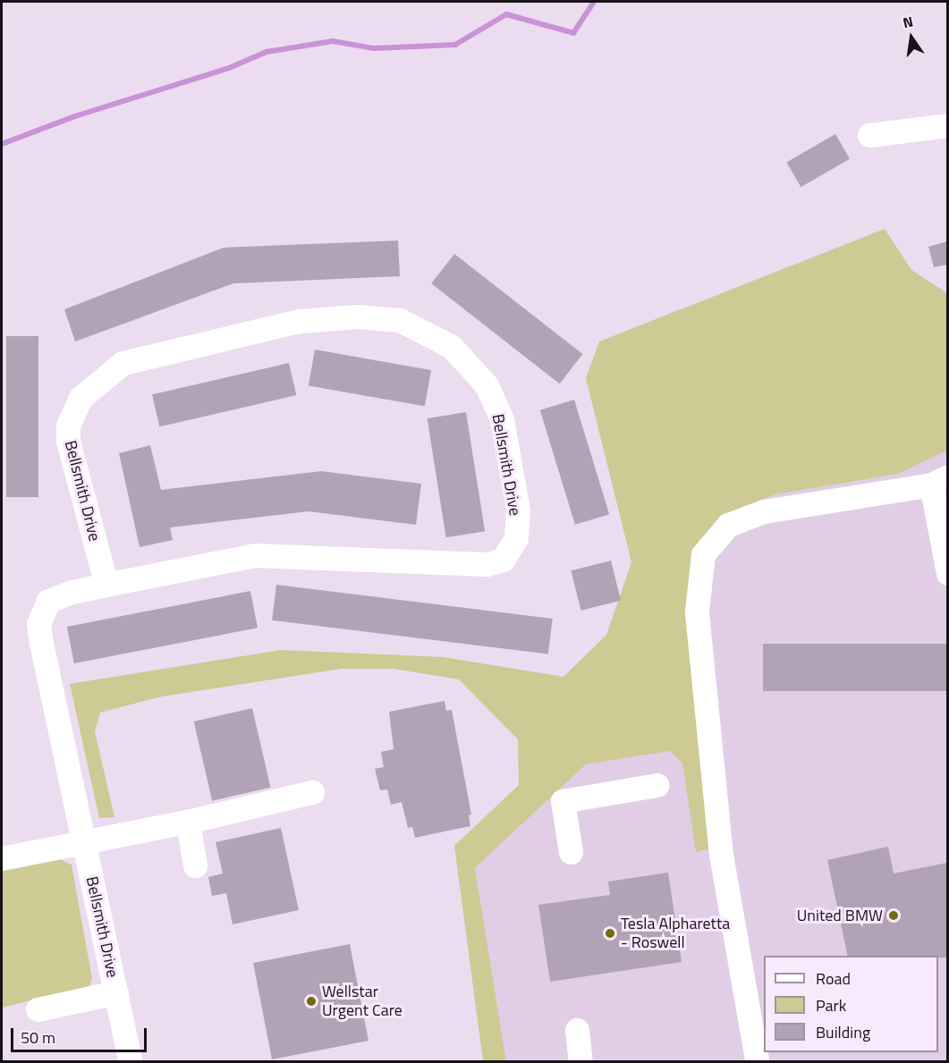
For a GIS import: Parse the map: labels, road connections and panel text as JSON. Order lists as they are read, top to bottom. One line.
{"streets":{"street":["Bellsmith Drive"]},"places":["United BMW","Tesla Alpharetta - Roswell","Wellstar Urgent Care"],"legend":["Road","Park","Building"],"scale_bar":"50 m","north":"top"}
